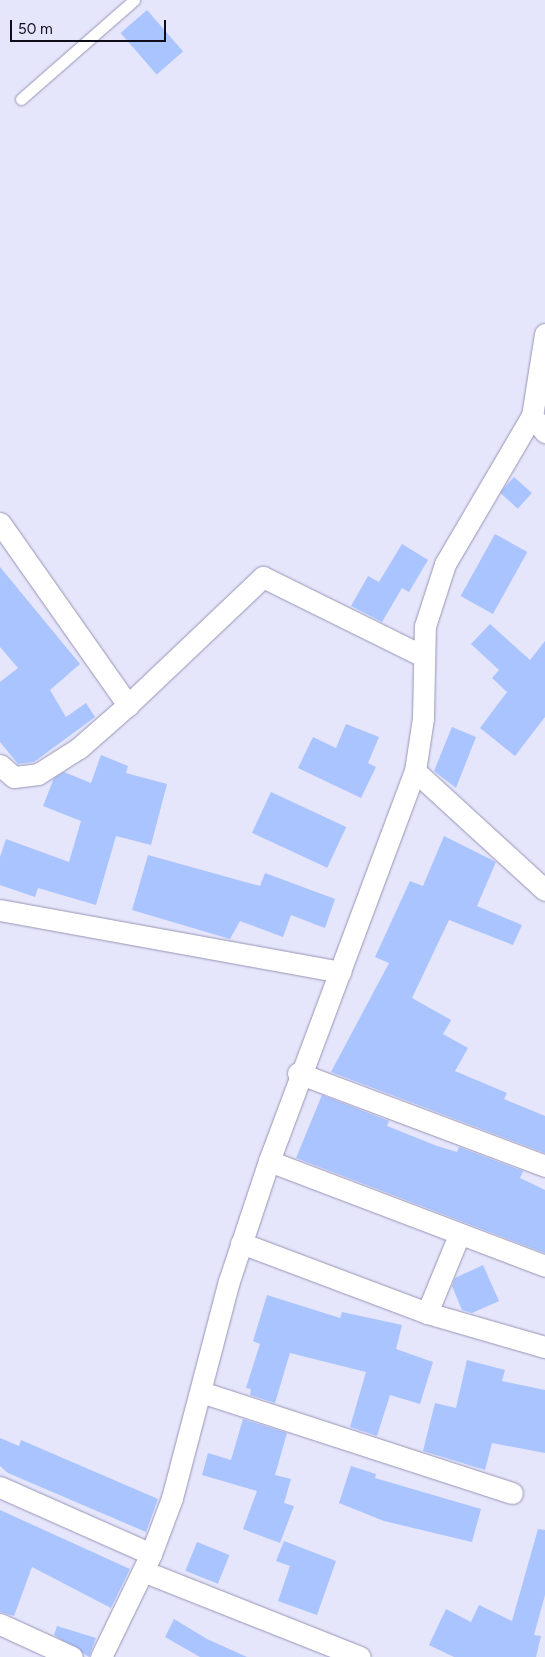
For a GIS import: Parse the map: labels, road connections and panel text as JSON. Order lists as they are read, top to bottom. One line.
{"scale_bar":"50 m"}
